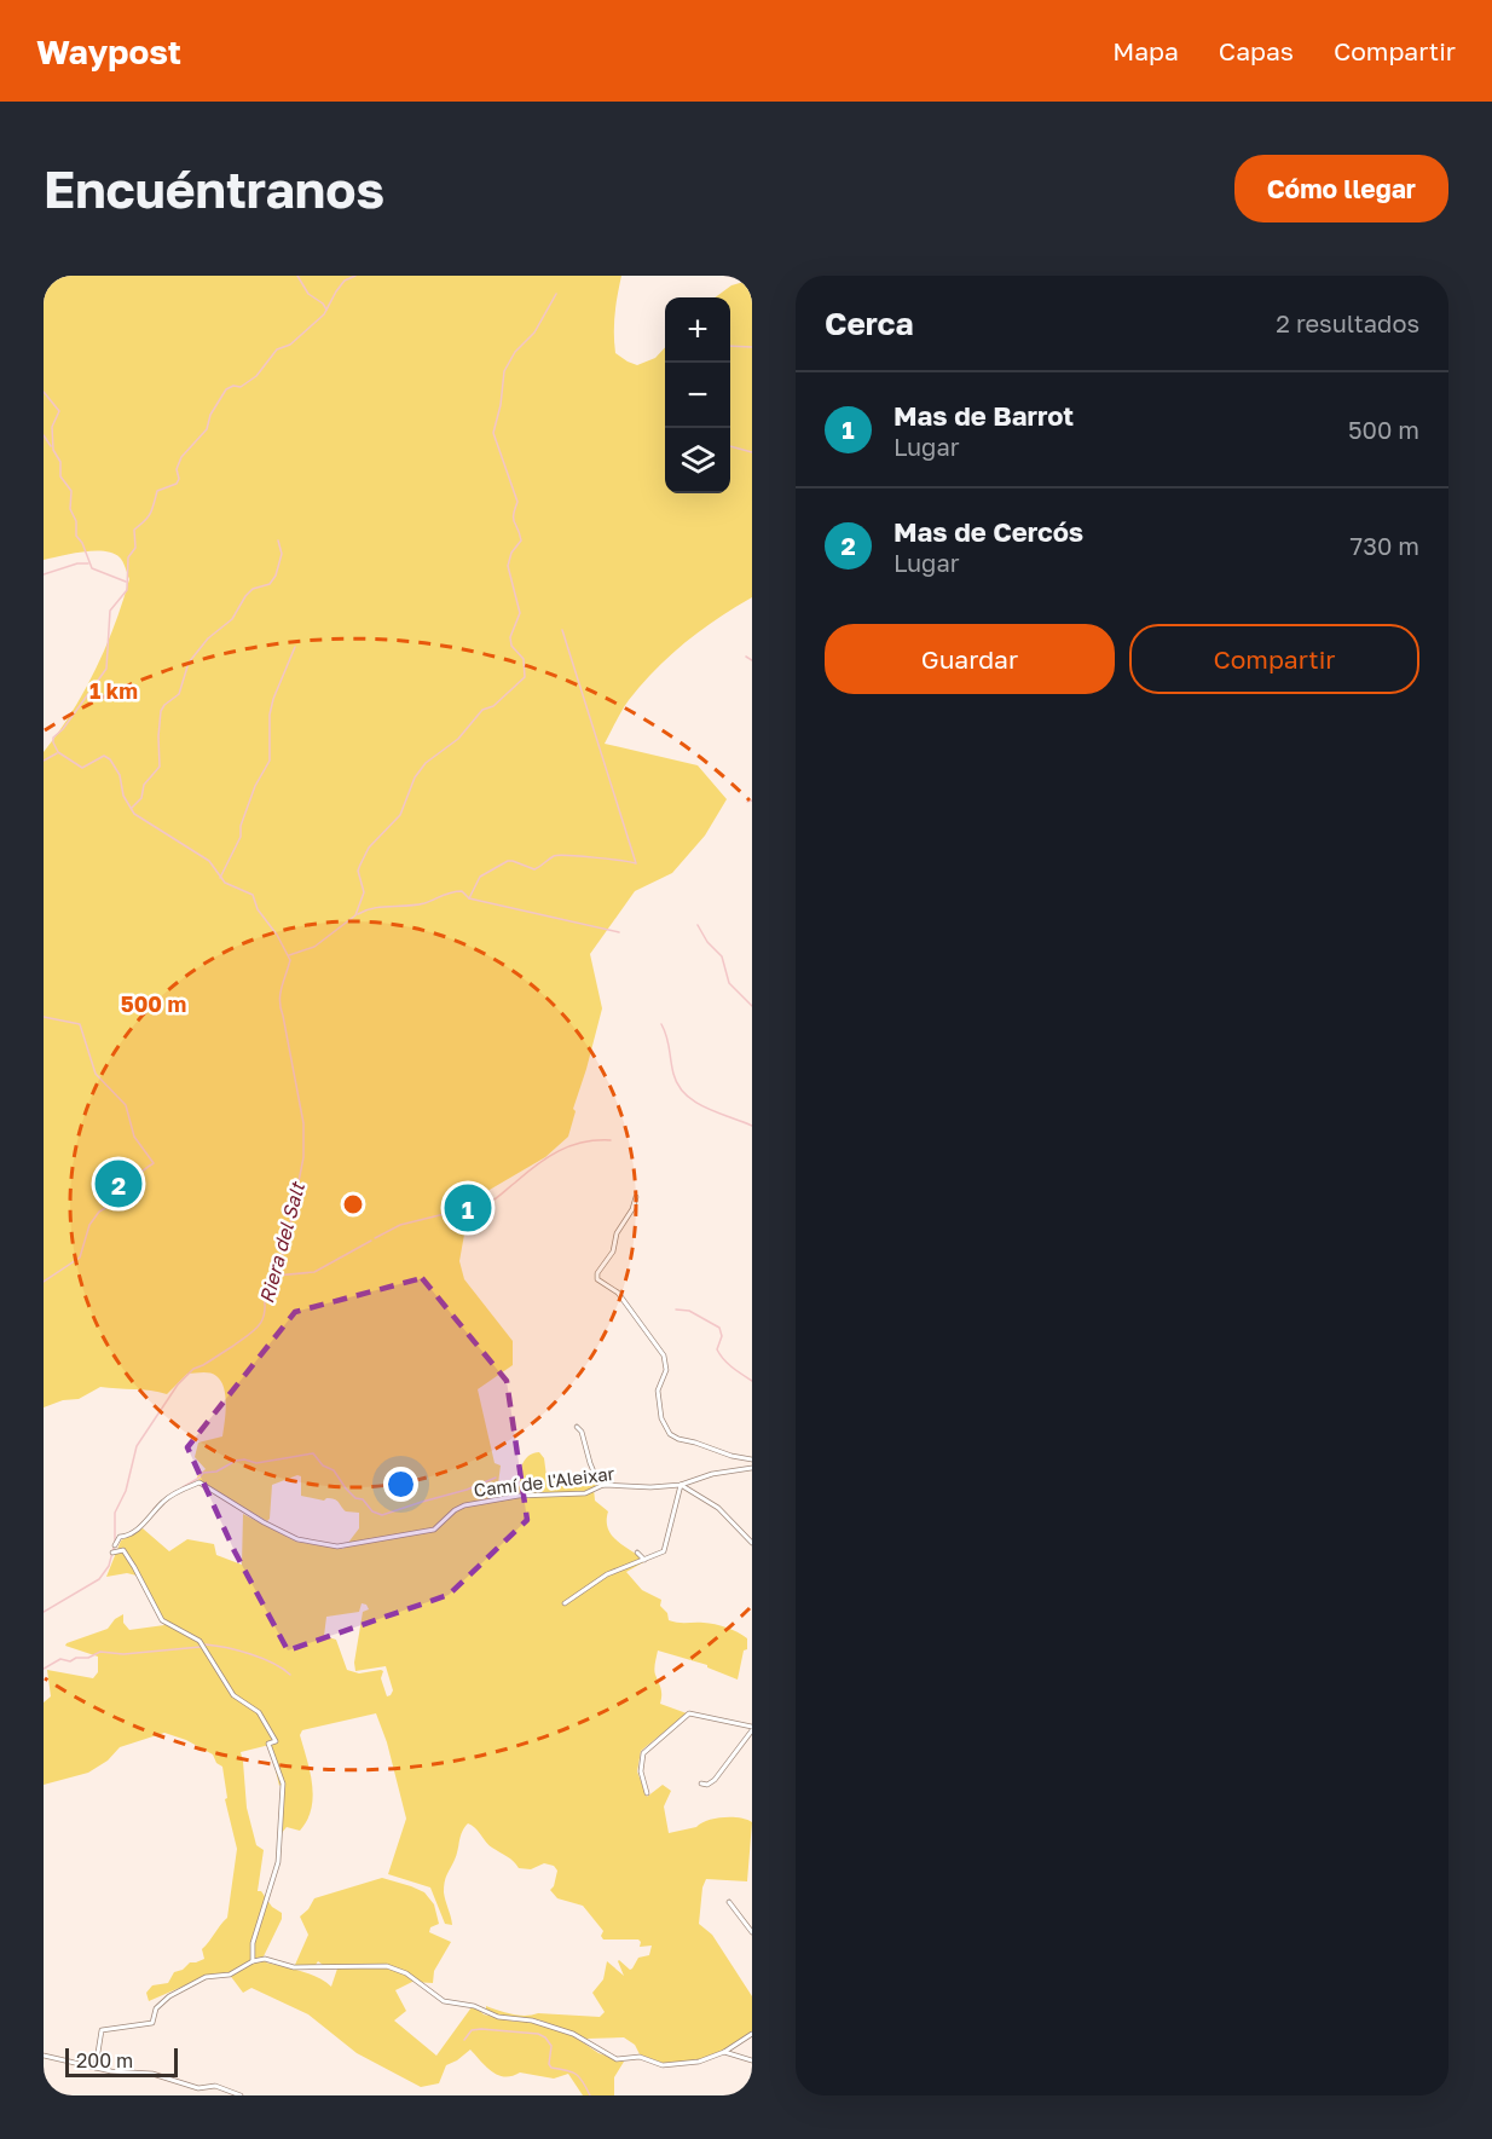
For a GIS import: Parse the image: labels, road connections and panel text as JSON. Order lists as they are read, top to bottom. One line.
{"streets":{"street":["Camí de l'Aleixar"]},"water":["Riera del Salt"],"scale_bar":"200 m","page":{"header":"Waypost","nav":["Mapa","Capas","Compartir"],"buttons":["Cómo llegar",["Guardar","Compartir"]],"title":"Encuéntranos","heading":["Cerca","2 resultados"],"map_buttons":["+","−"],"list":[{"mark":"1","name":"Mas de Barrot","note":"Lugar","value":"500 m"},{"mark":"2","name":"Mas de Cercós","note":"Lugar","value":"730 m"}],"pins":["2","1"],"scale":"200 m"},"rings":["1 km","500 m"]}
